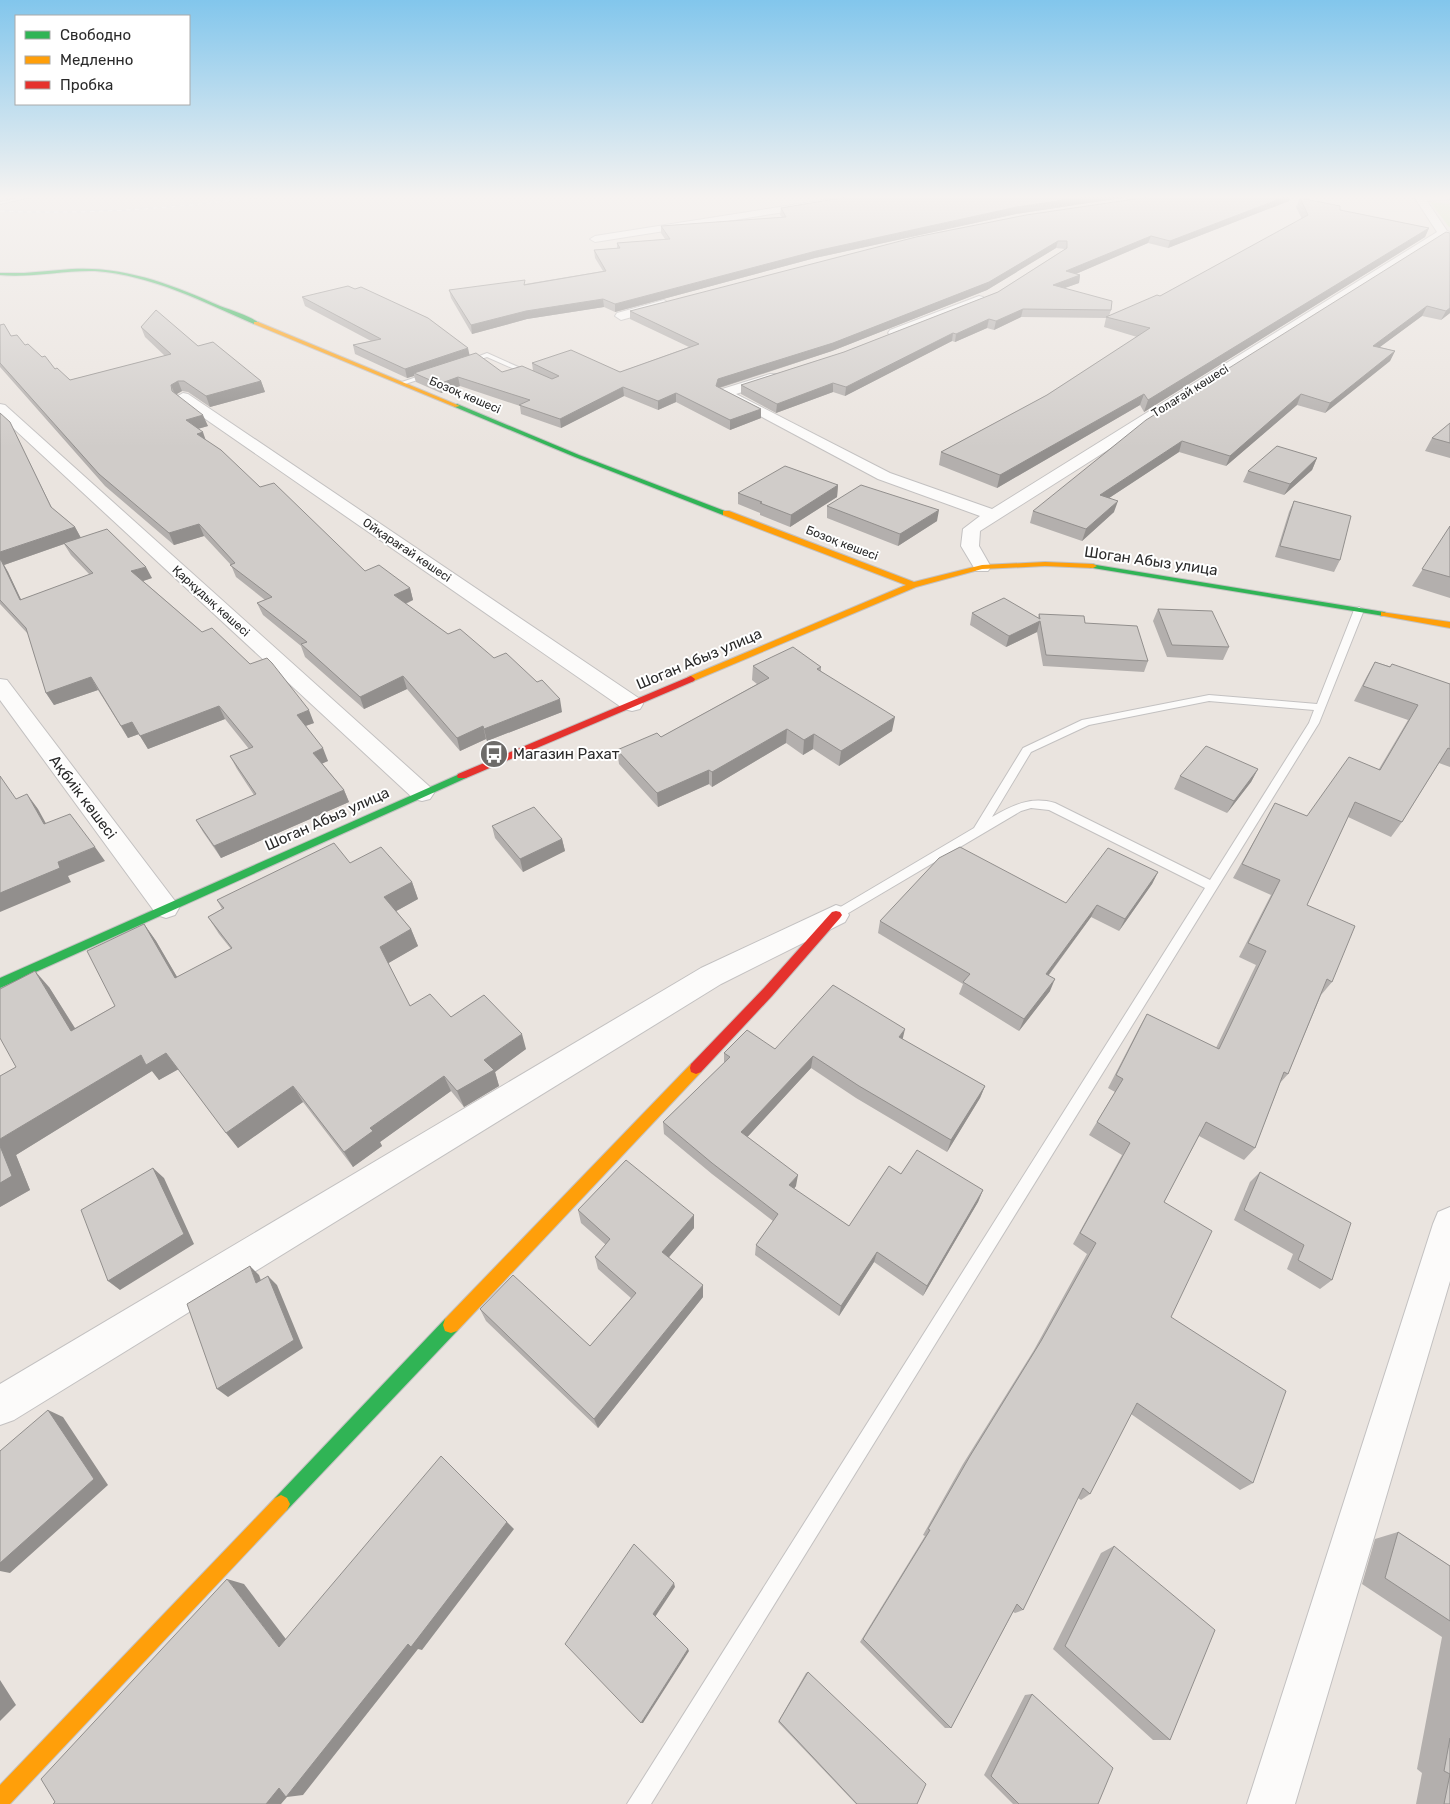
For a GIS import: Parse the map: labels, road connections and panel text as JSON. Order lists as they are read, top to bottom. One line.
{"streets":{"street":["Толағай көшесі","Бозоқ көшесі","Ойқарағай көшесі","Шоган Абыз улица","Қарқұдық көшесі","Ақбиік көшесі"]},"crossings":[["Толағай көшесі","Шоган Абыз улица"],["Бозоқ көшесі","Шоган Абыз улица"],["Ойқарағай көшесі","Шоган Абыз улица"],["Шоган Абыз улица","Қарқұдық көшесі"],["Шоган Абыз улица","Ақбиік көшесі"]],"places":{"bus stop":["Магазин Рахат"]},"legend":["Свободно","Медленно","Пробка"]}
